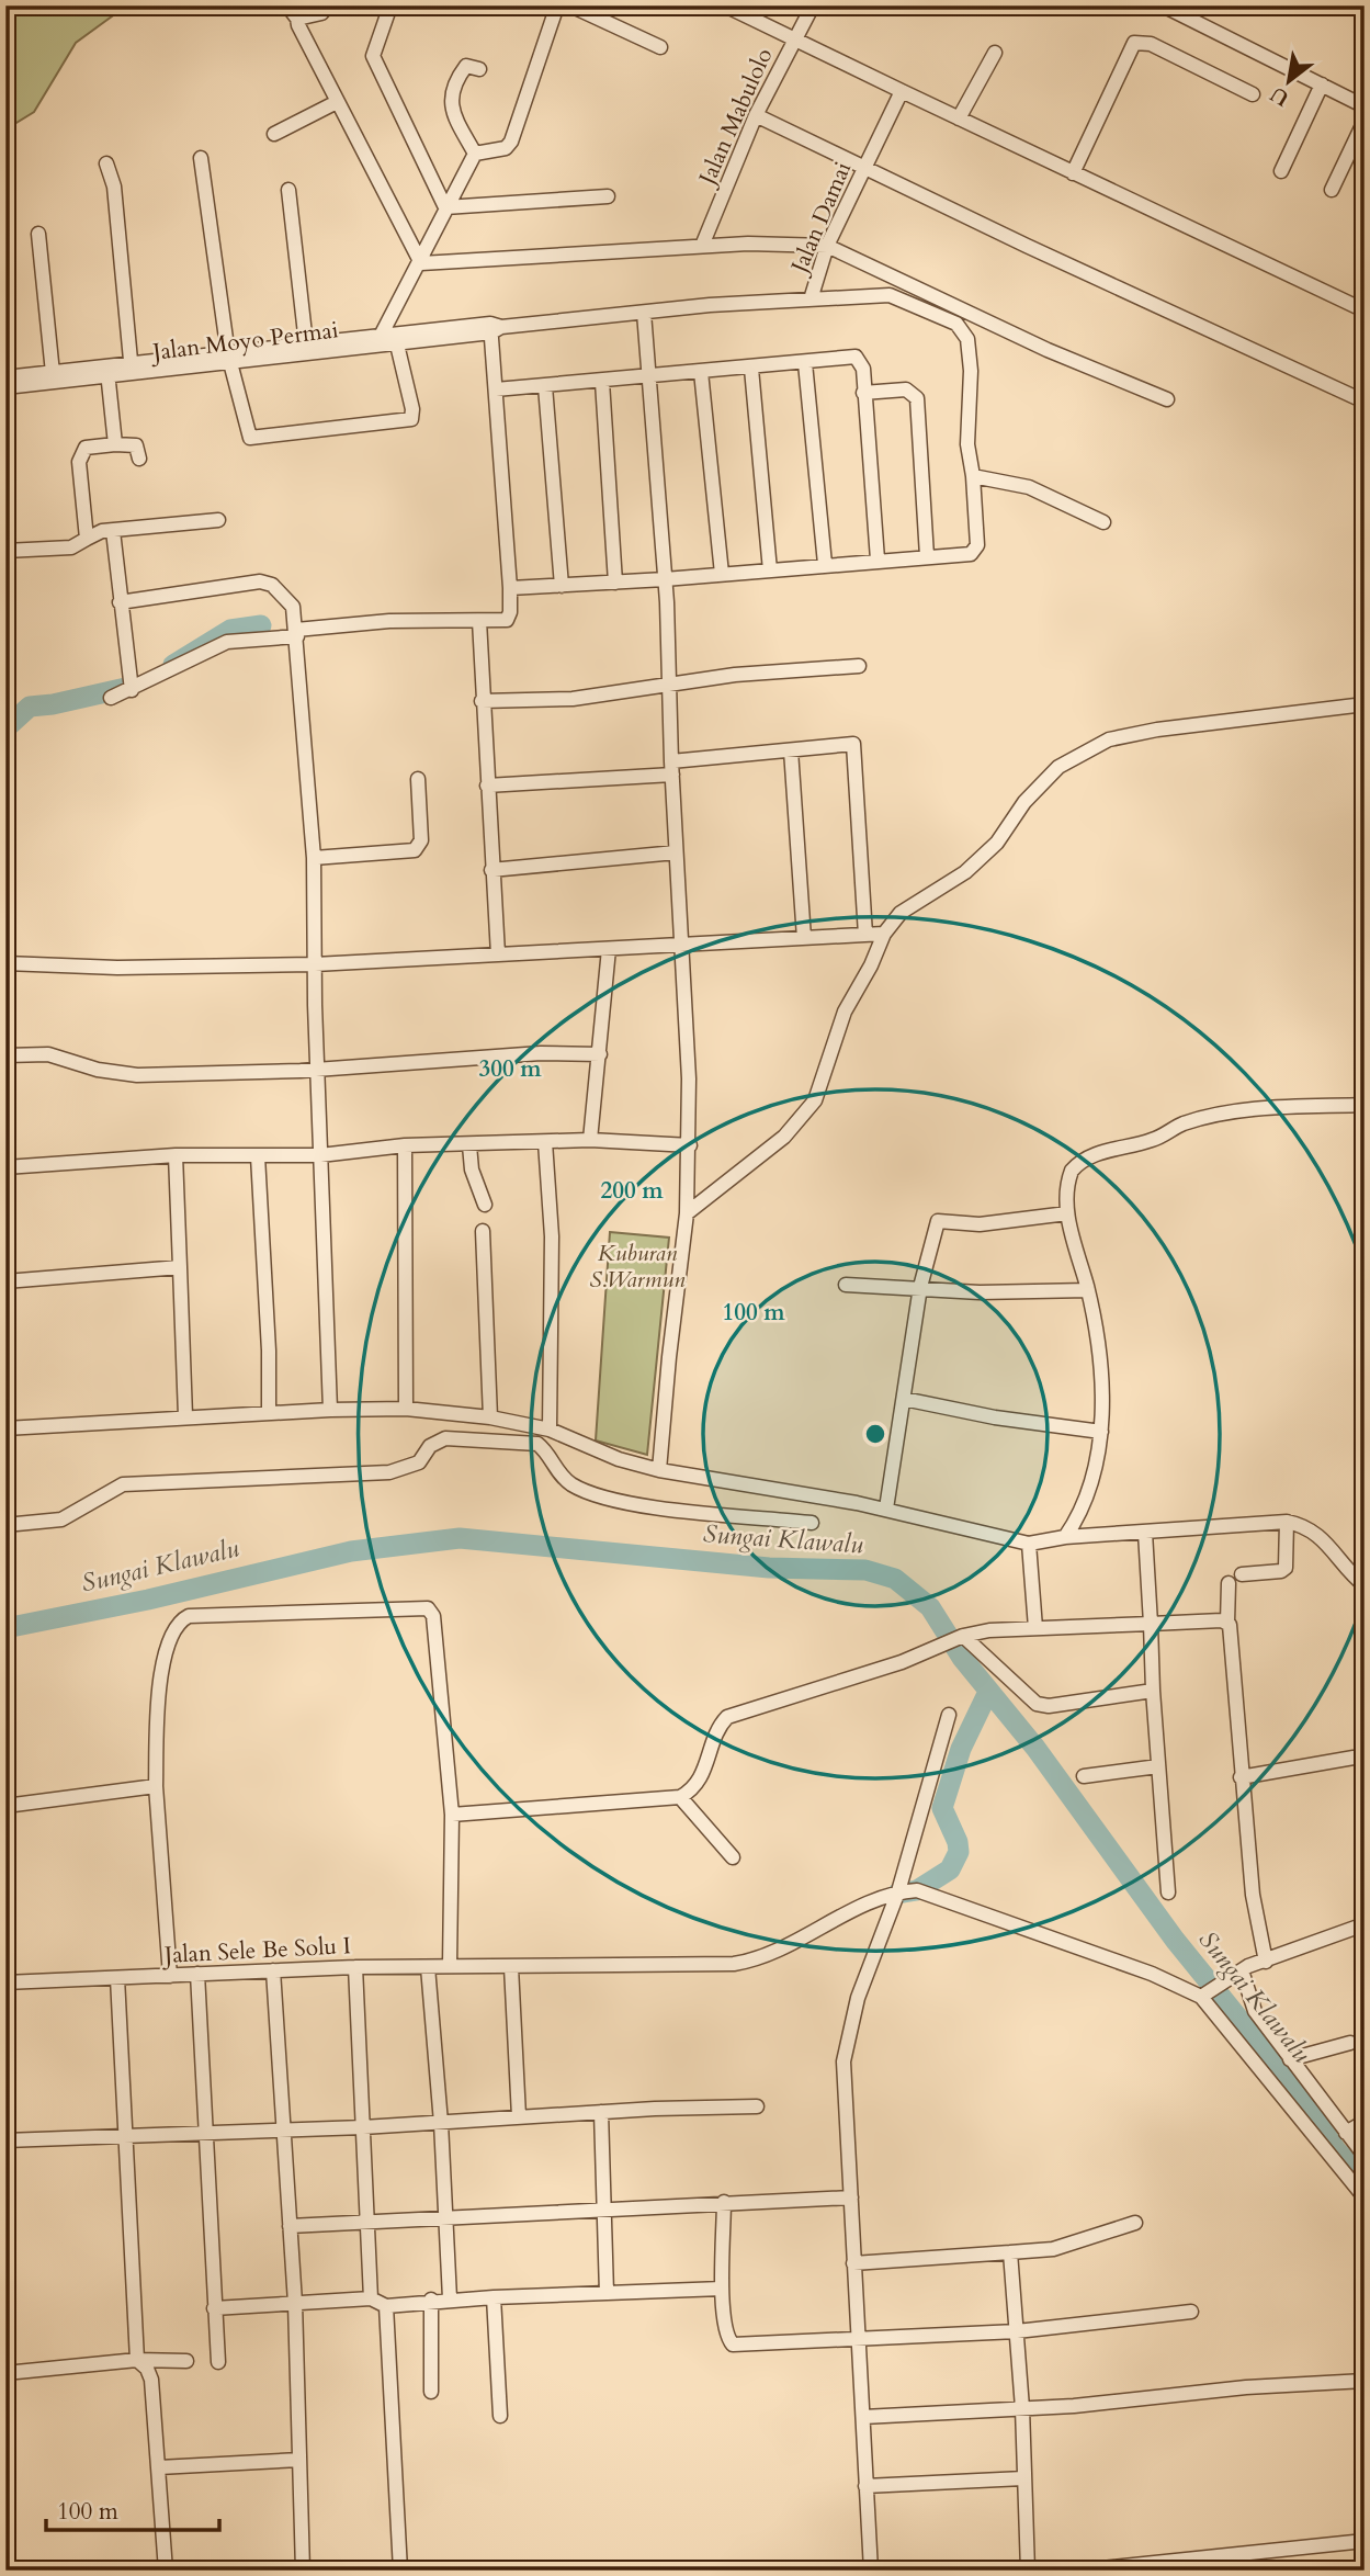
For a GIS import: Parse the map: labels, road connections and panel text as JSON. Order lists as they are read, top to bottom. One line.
{"streets":{"street":["Jalan Mabulolo","Jalan Damai","Jalan Moyo Permai","Jalan Sele Be Solu I"]},"crossings":[["Jalan Damai","Jalan Moyo Permai"]],"water":["Sungai Klawalu"],"parks":["Kuburan S.Warmun"],"scale_bar":"100 m","north":"bottom left","rings":["300 m","200 m","100 m"]}
